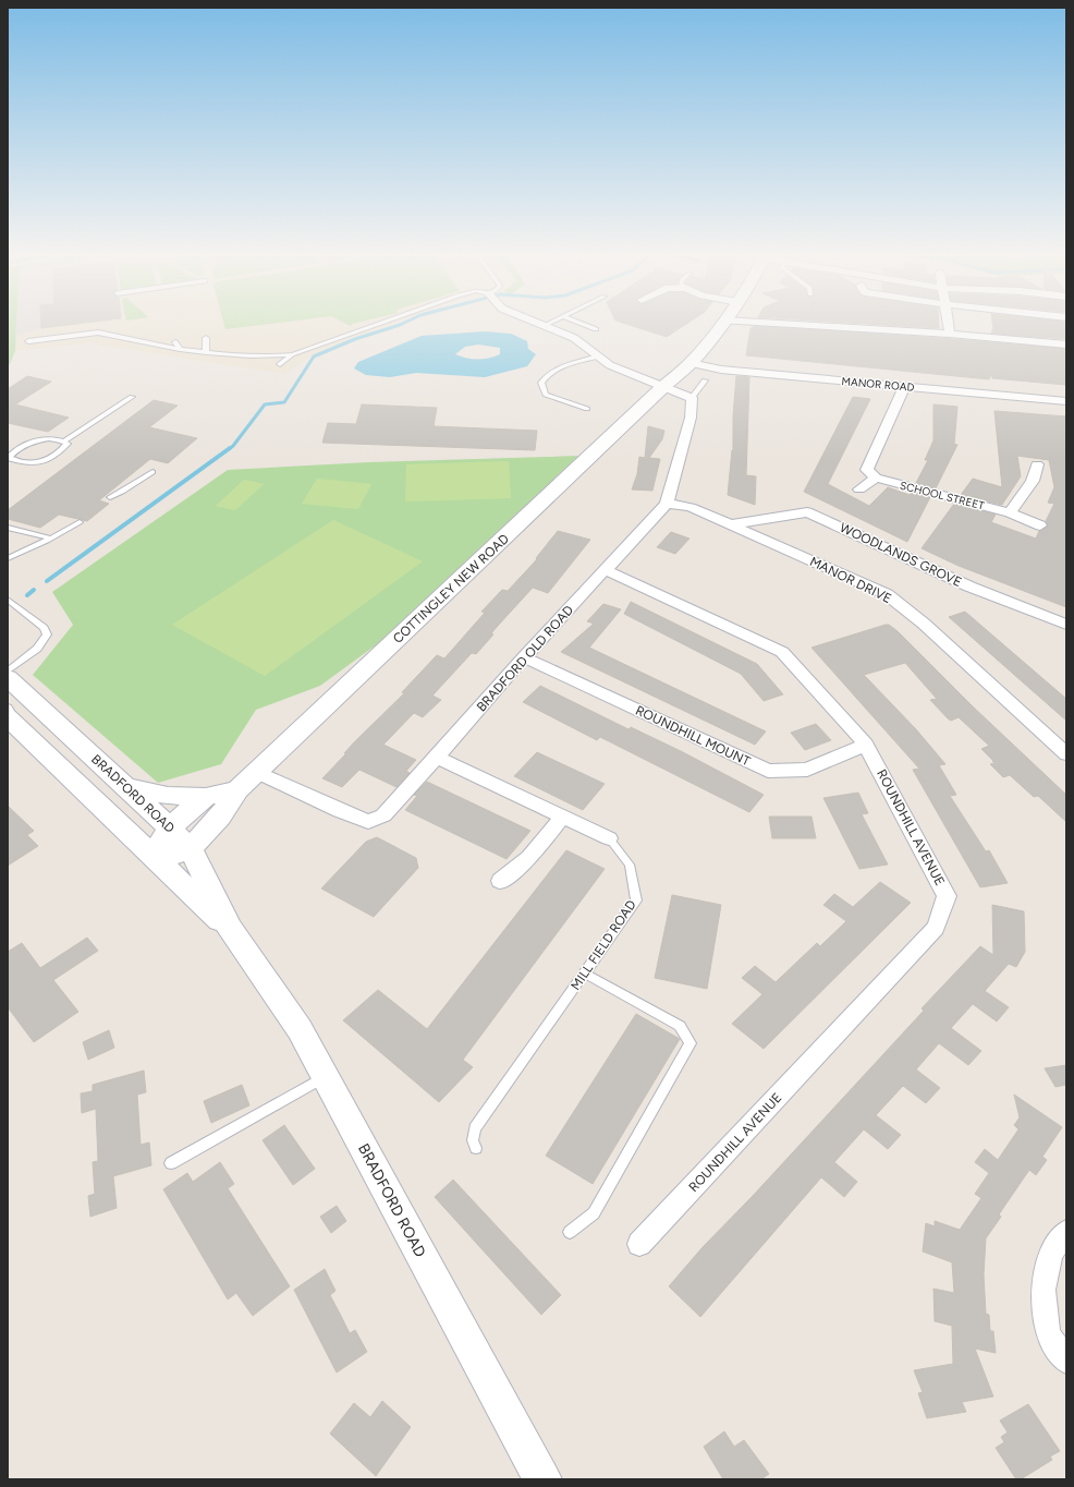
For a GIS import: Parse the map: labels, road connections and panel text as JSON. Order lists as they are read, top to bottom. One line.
{"streets":{"main road":["COTTINGLEY NEW ROAD","BRADFORD ROAD"],"street":["MANOR ROAD","SCHOOL STREET","WOODLANDS GROVE","MANOR DRIVE","BRADFORD OLD ROAD","ROUNDHILL MOUNT","ROUNDHILL AVENUE","MILL FIELD ROAD"]},"crossings":[["MANOR ROAD","COTTINGLEY NEW ROAD"],["WOODLANDS GROVE","MANOR DRIVE"],["MANOR DRIVE","BRADFORD OLD ROAD"],["COTTINGLEY NEW ROAD","BRADFORD OLD ROAD"],["COTTINGLEY NEW ROAD","BRADFORD ROAD"],["BRADFORD OLD ROAD","ROUNDHILL MOUNT"],["BRADFORD OLD ROAD","ROUNDHILL AVENUE"],["BRADFORD OLD ROAD","MILL FIELD ROAD"],["ROUNDHILL MOUNT","ROUNDHILL AVENUE"]]}
